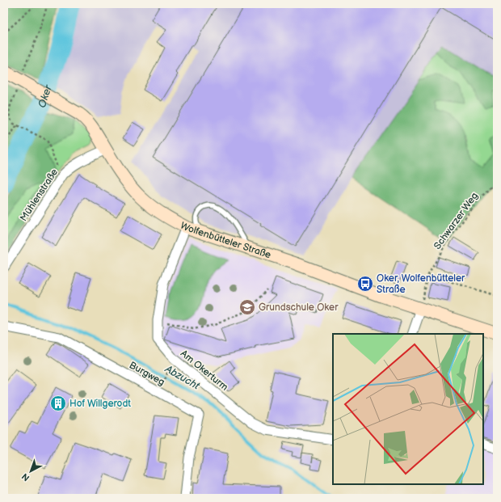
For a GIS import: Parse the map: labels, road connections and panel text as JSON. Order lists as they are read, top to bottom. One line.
{"streets":{"main road":["Wolfenbütteler Straße"],"street":["Mühlenstraße","Am Okerturm","Burgweg"],"path":["Schwarzer Weg"]},"crossings":[["Mühlenstraße","Wolfenbütteler Straße"],["Schwarzer Weg","Wolfenbütteler Straße"],["Wolfenbütteler Straße","Am Okerturm"]],"water":["Oker","Abzucht"],"places":{"bus stop":["Oker, Wolfenbütteler Straße"],"school or university":["Grundschule Oker"],"building":["Hof Willgerodt"]},"north":"bottom left"}
